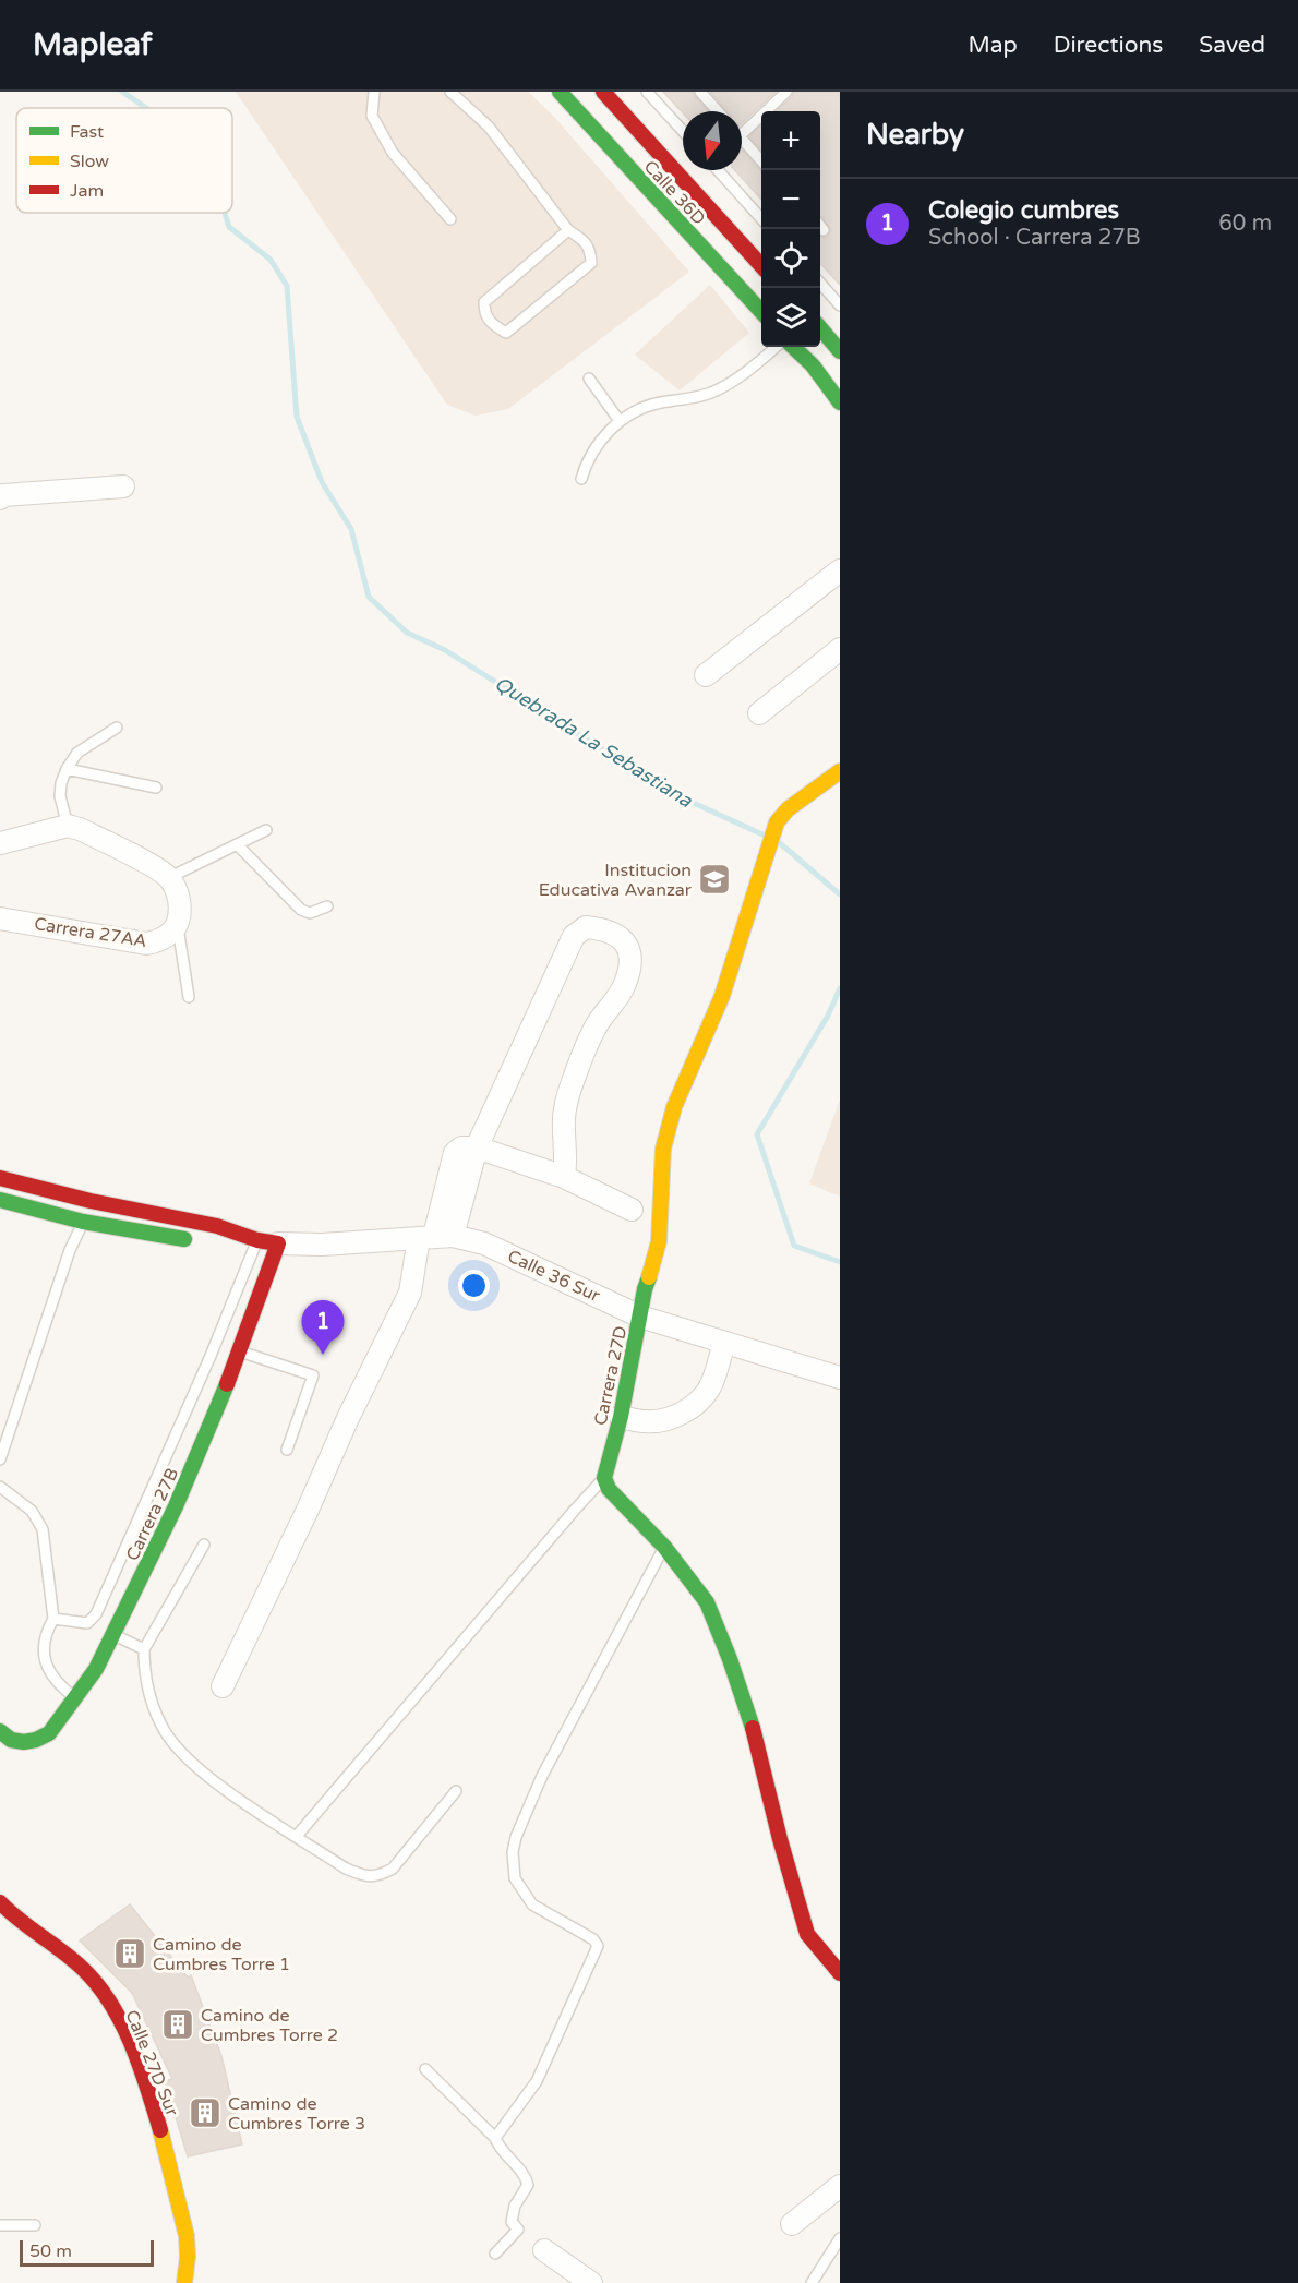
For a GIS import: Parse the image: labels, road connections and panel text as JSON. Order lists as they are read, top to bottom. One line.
{"streets":{"street":["Calle 36D","Carrera 27AA","Calle 36 Sur","Carrera 27D","Carrera 27B","Calle 27D Sur"]},"crossings":[["Calle 36 Sur","Carrera 27D"],["Calle 36 Sur","Carrera 27B"]],"water":["Quebrada La Sebastiana"],"places":{"school or university":["Institucion Educativa Avanzar"],"building":["Camino de Cumbres Torre 1","Camino de Cumbres Torre 2","Camino de Cumbres Torre 3"]},"legend":["Fast","Slow","Jam"],"scale_bar":"50 m","north":"bottom","page":{"header":"Mapleaf","nav":["Map","Directions","Saved"],"heading":"Nearby","map_buttons":["+","−"],"list":[{"mark":"1","name":"Colegio cumbres","note":"School · Carrera 27B","value":"60 m"}],"pins":"1","scale":"50 m"}}
